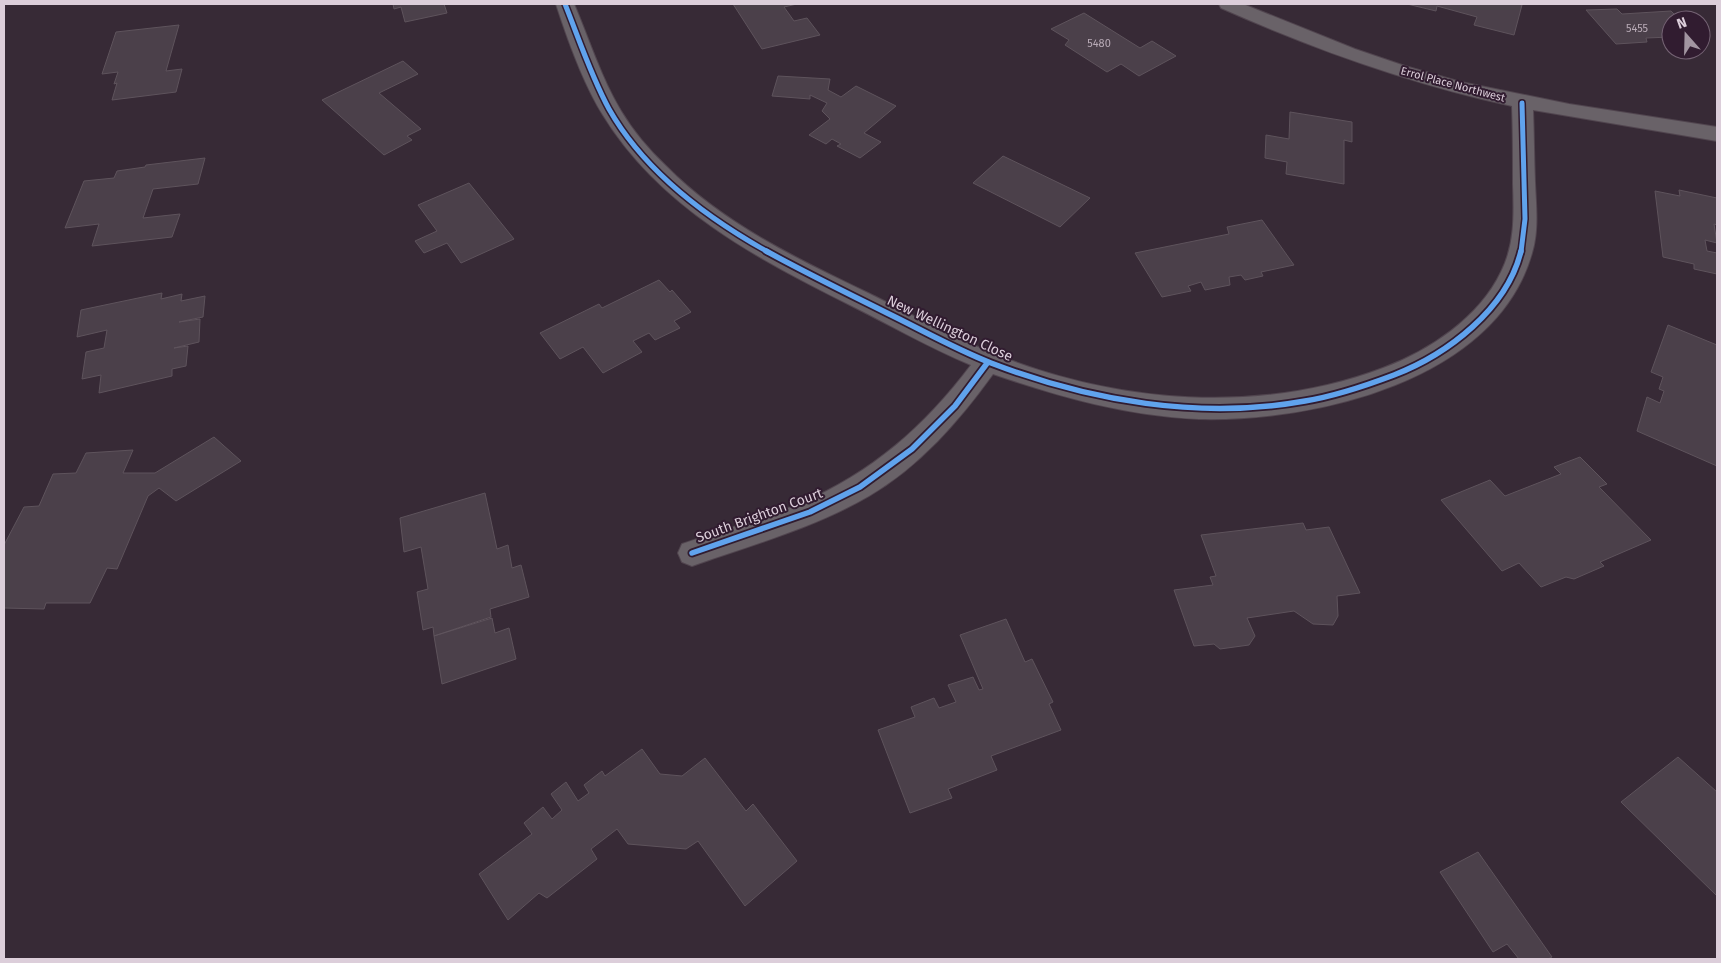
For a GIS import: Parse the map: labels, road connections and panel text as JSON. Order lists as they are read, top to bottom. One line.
{"streets":{"street":["Errol Place Northwest","New Wellington Close","South Brighton Court"]},"crossings":[["Errol Place Northwest","New Wellington Close"],["New Wellington Close","South Brighton Court"]],"house_numbers":["5455","5480"],"north":"top"}
